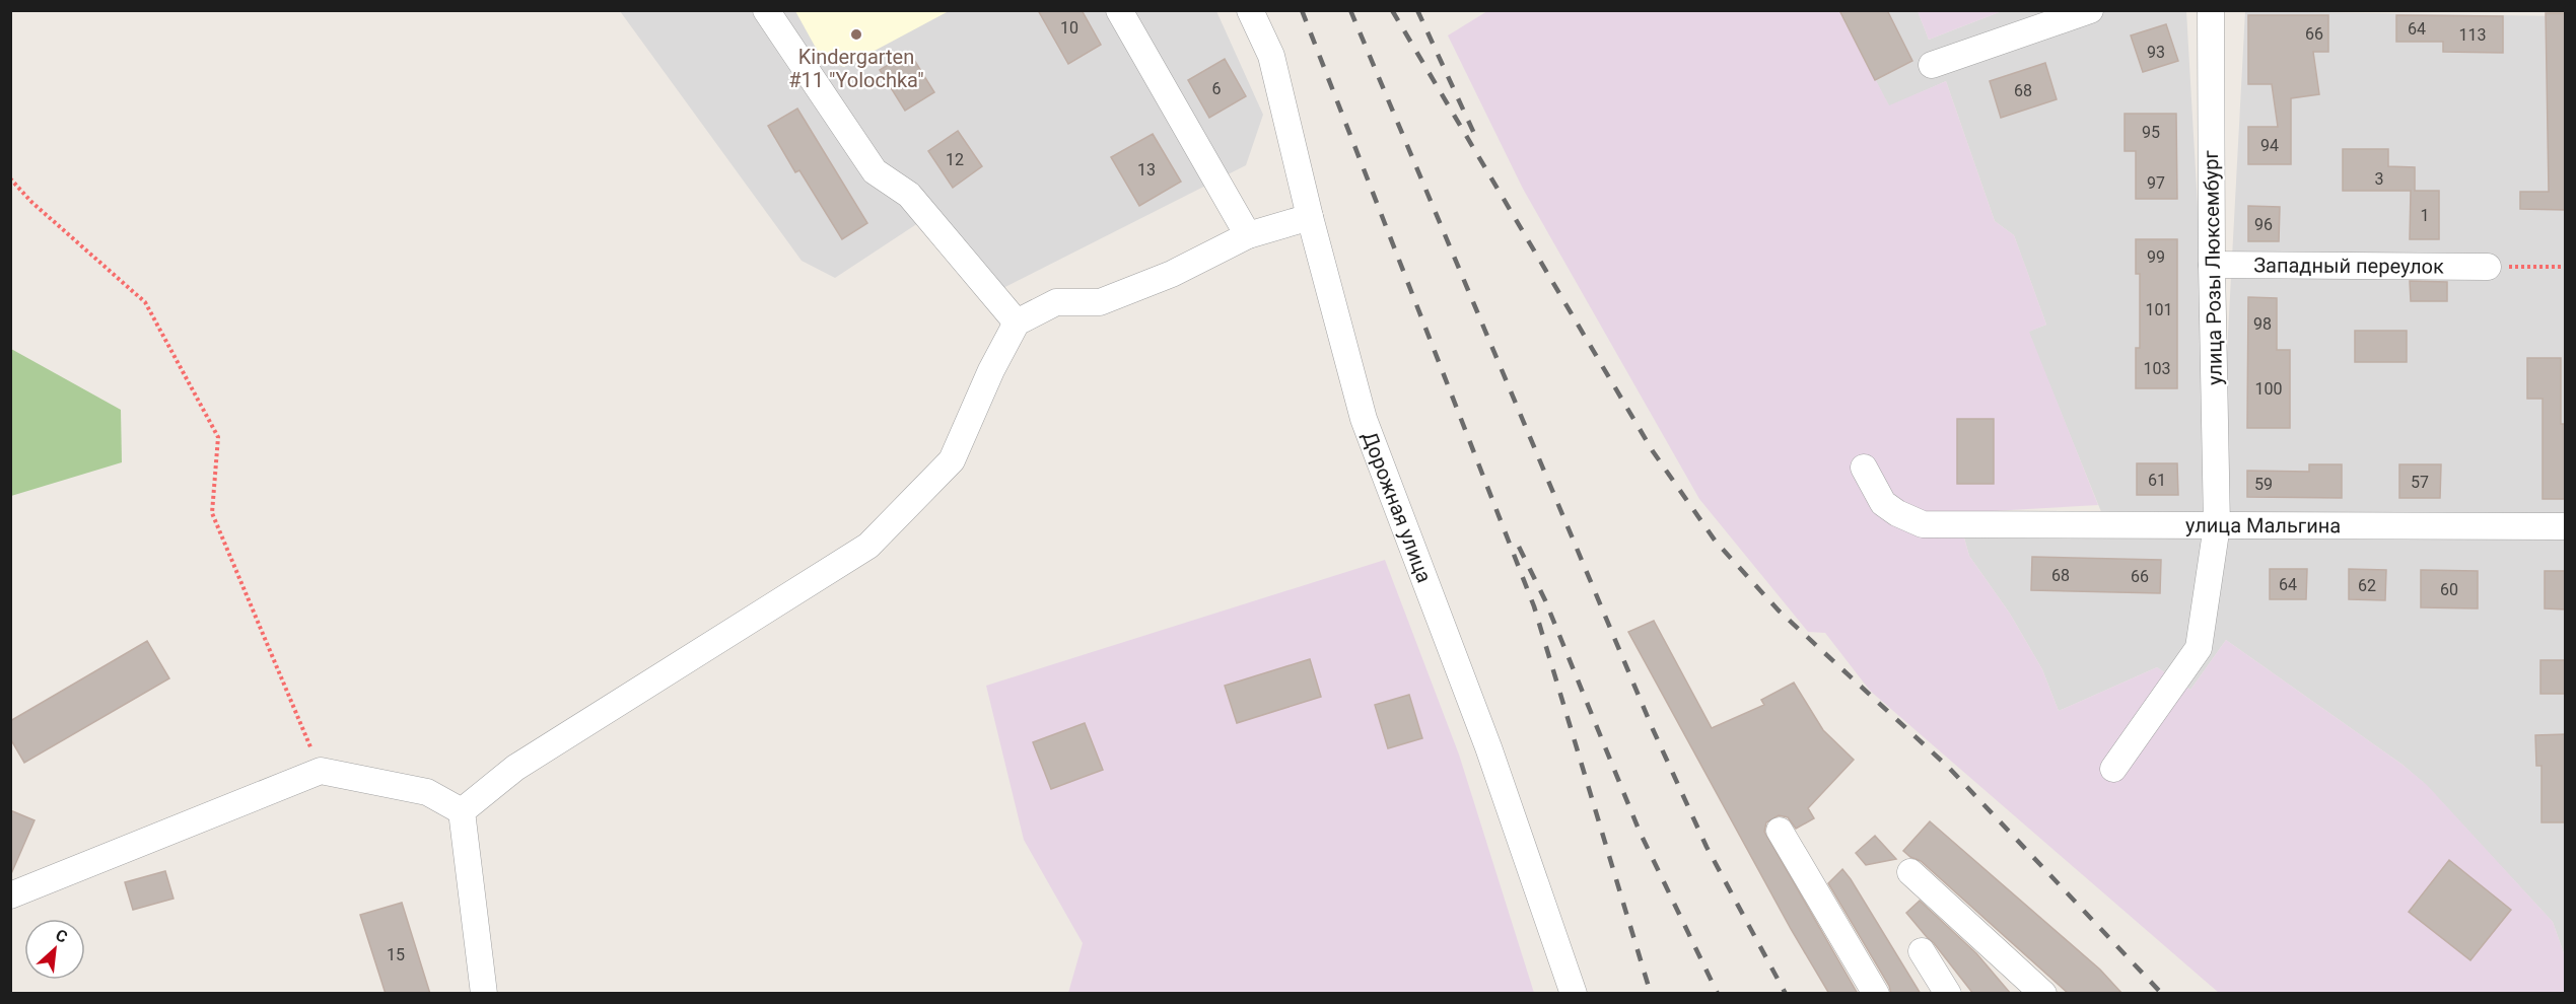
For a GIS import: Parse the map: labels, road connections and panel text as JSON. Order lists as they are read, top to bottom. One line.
{"streets":{"street":["Западный переулок","улица Розы Люксембург","Дорожная улица","улица Мальгина"]},"crossings":[["Западный переулок","улица Розы Люксембург"],["улица Розы Люксембург","улица Мальгина"]],"places":["Kindergarten #11 \"Yolochka\""],"house_numbers":["10","64","66","113","93","6","68","95","94","12","13","3","97","1","96","99","101","98","103","100","61","57","59","68","66","64","62","60","15"],"north":"top right"}
